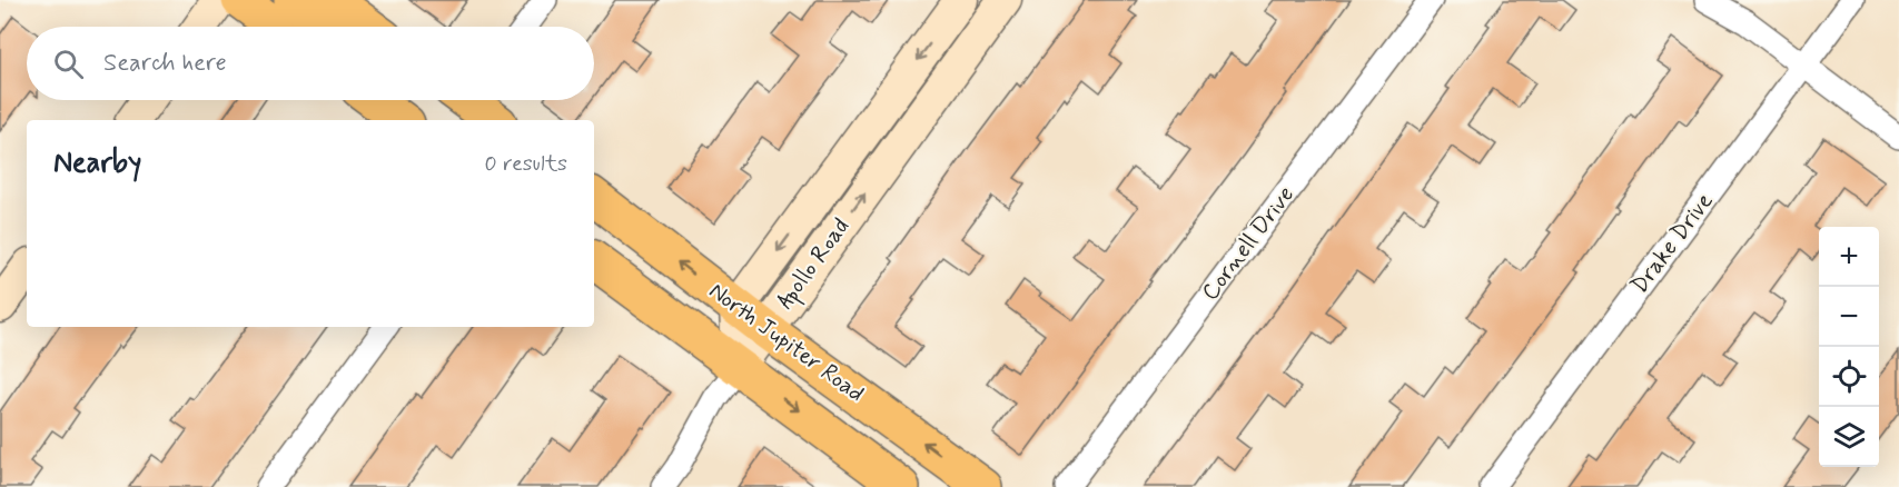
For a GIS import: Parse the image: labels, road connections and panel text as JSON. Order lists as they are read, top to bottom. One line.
{"streets":{"main road":["North Jupiter Road"],"street":["Cornell Drive","Drake Drive","Apollo Road"]},"crossings":[["Apollo Road","North Jupiter Road"]],"page":{"search":"Search here","heading":["Nearby","0 results"],"map_buttons":["+","−"]}}
